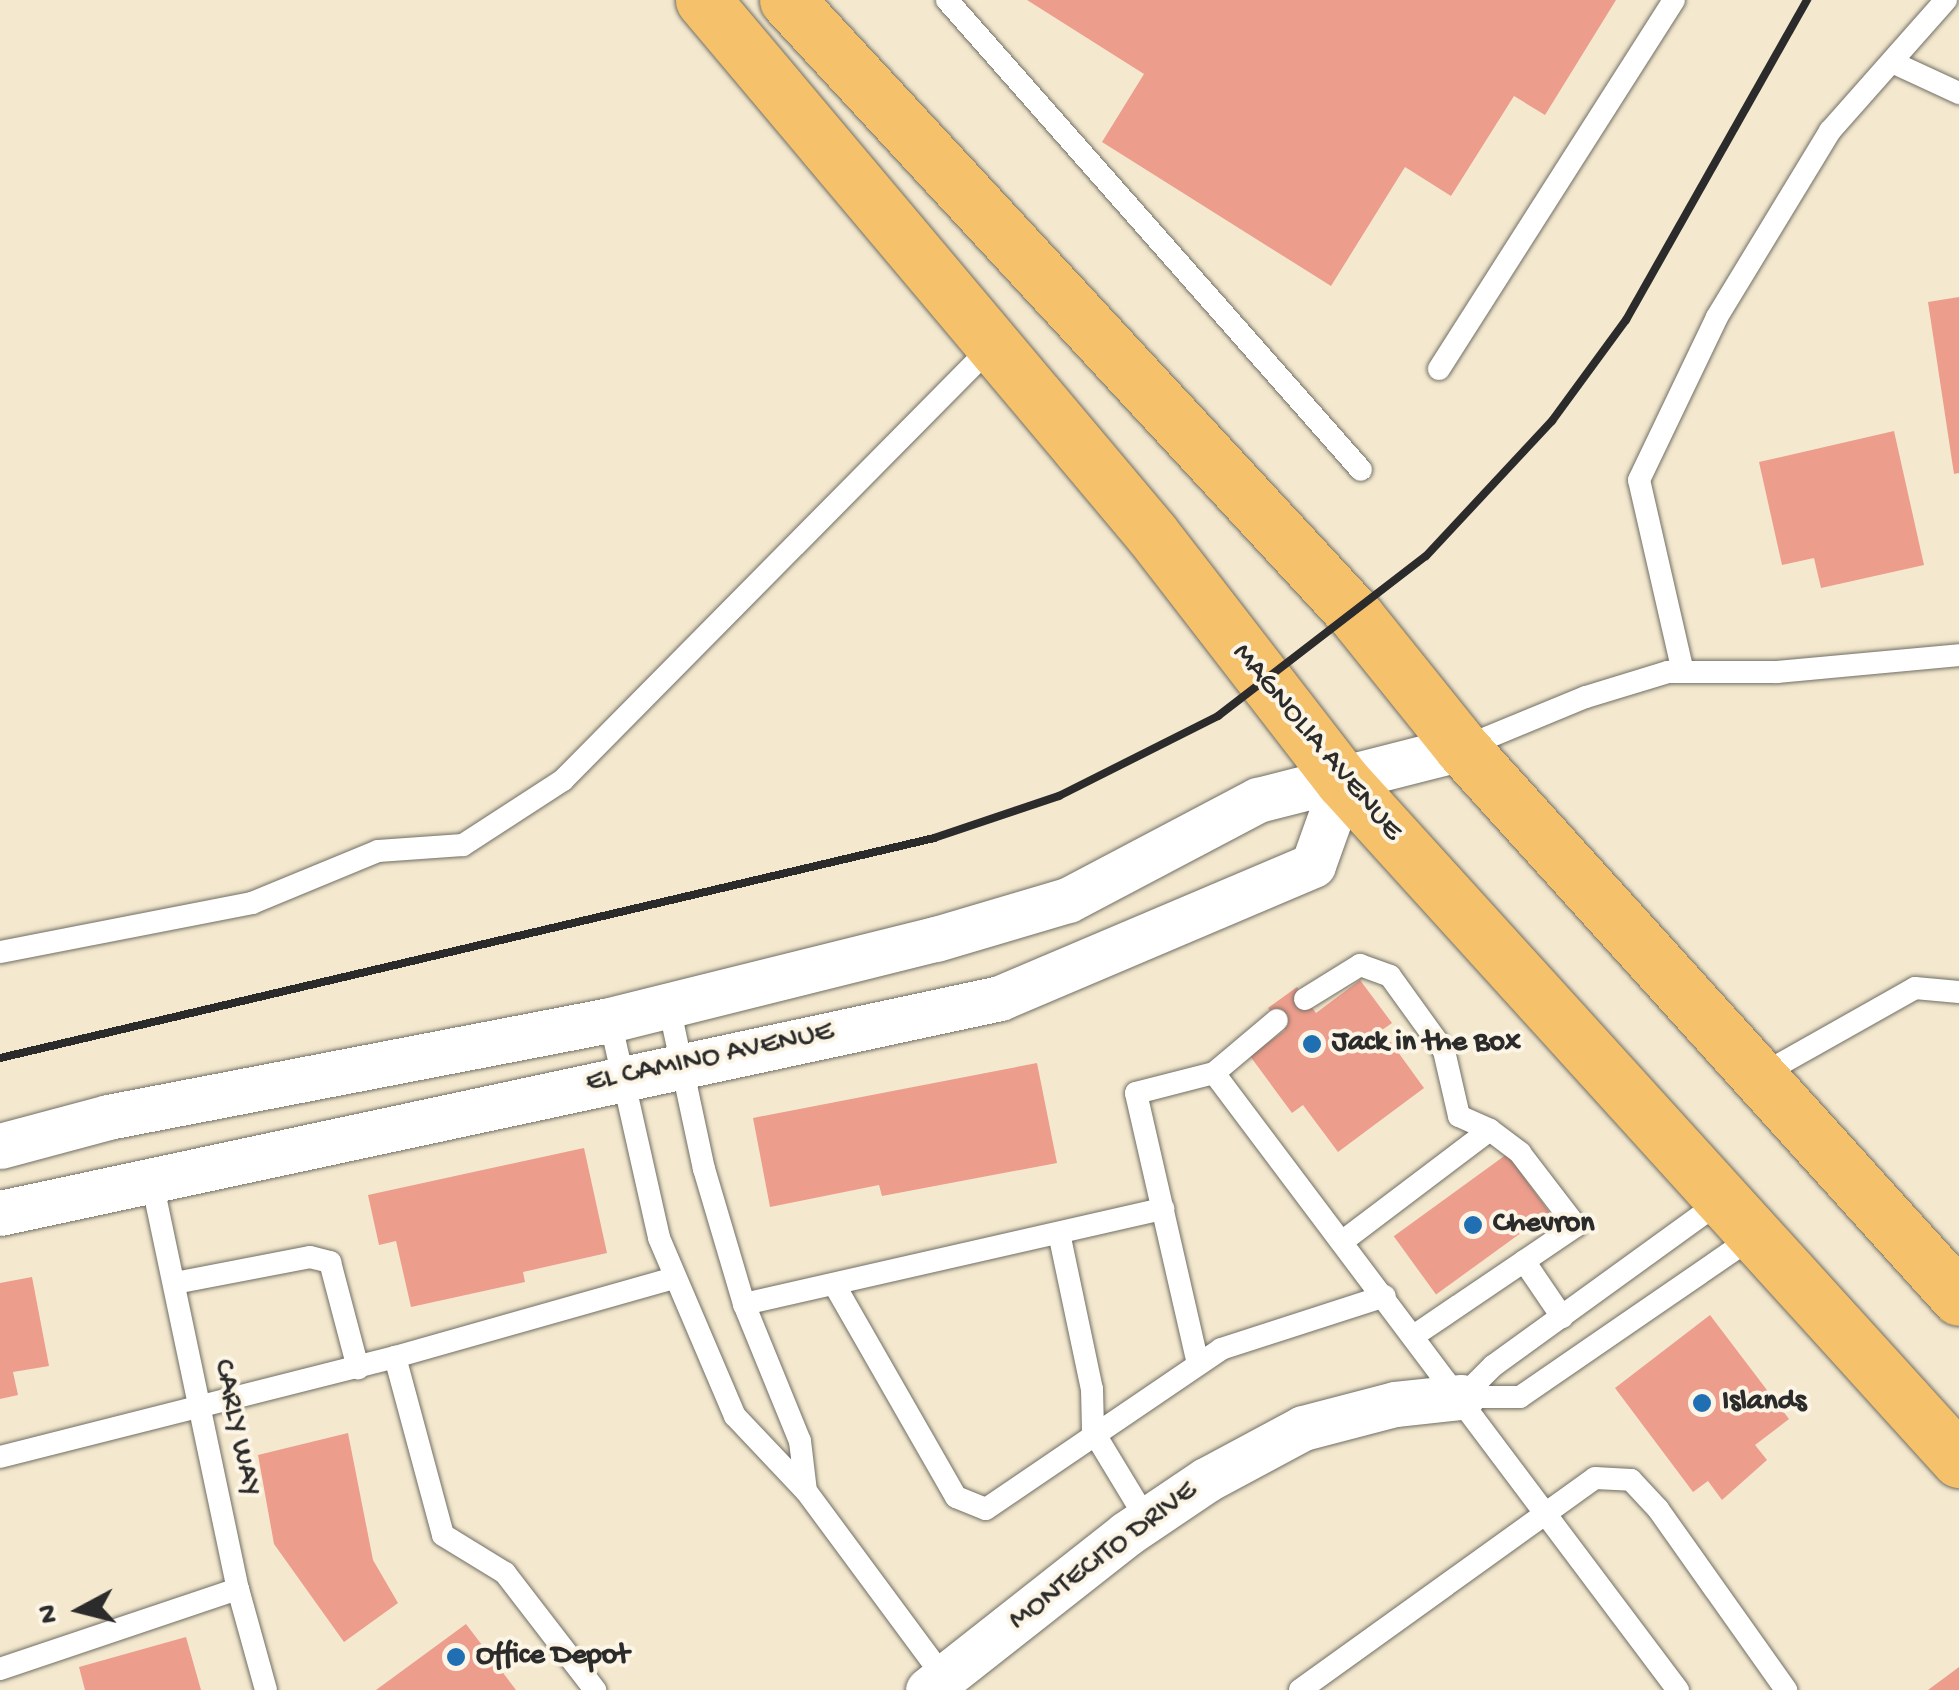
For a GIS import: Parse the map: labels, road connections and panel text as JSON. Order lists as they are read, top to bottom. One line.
{"streets":{"main road":["MAGNOLIA AVENUE"],"street":["EL CAMINO AVENUE","MONTECITO DRIVE"],"lane":["CARLY WAY"]},"crossings":[["MAGNOLIA AVENUE","EL CAMINO AVENUE"],["EL CAMINO AVENUE","CARLY WAY"]],"places":["Jack in the Box","Chevron","Islands","Office Depot"],"north":"left"}
